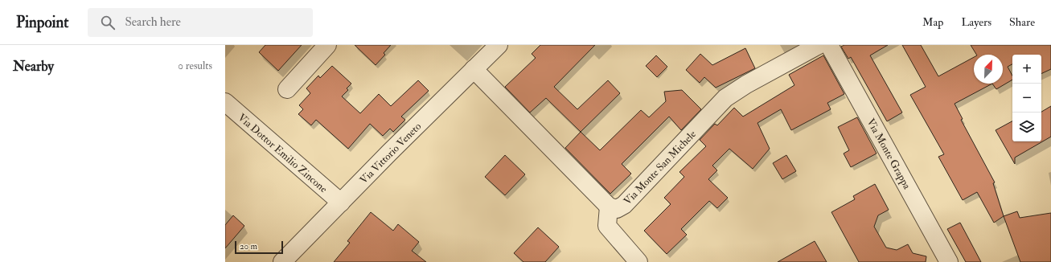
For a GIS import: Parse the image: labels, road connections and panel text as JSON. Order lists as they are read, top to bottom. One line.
{"streets":{"street":["Via Dottor Emilio Zincone","Via Vittorio Veneto","Via Monte Grappa","Via Monte San Michele"]},"crossings":[["Via Dottor Emilio Zincone","Via Vittorio Veneto"],["Via Vittorio Veneto","Via Monte San Michele"]],"scale_bar":"20 m","north":"top right","page":{"header":"Pinpoint","search":"Search here","nav":["Map","Layers","Share"],"heading":["Nearby","0 results"],"map_buttons":["+","−"],"scale":"20 m"}}
